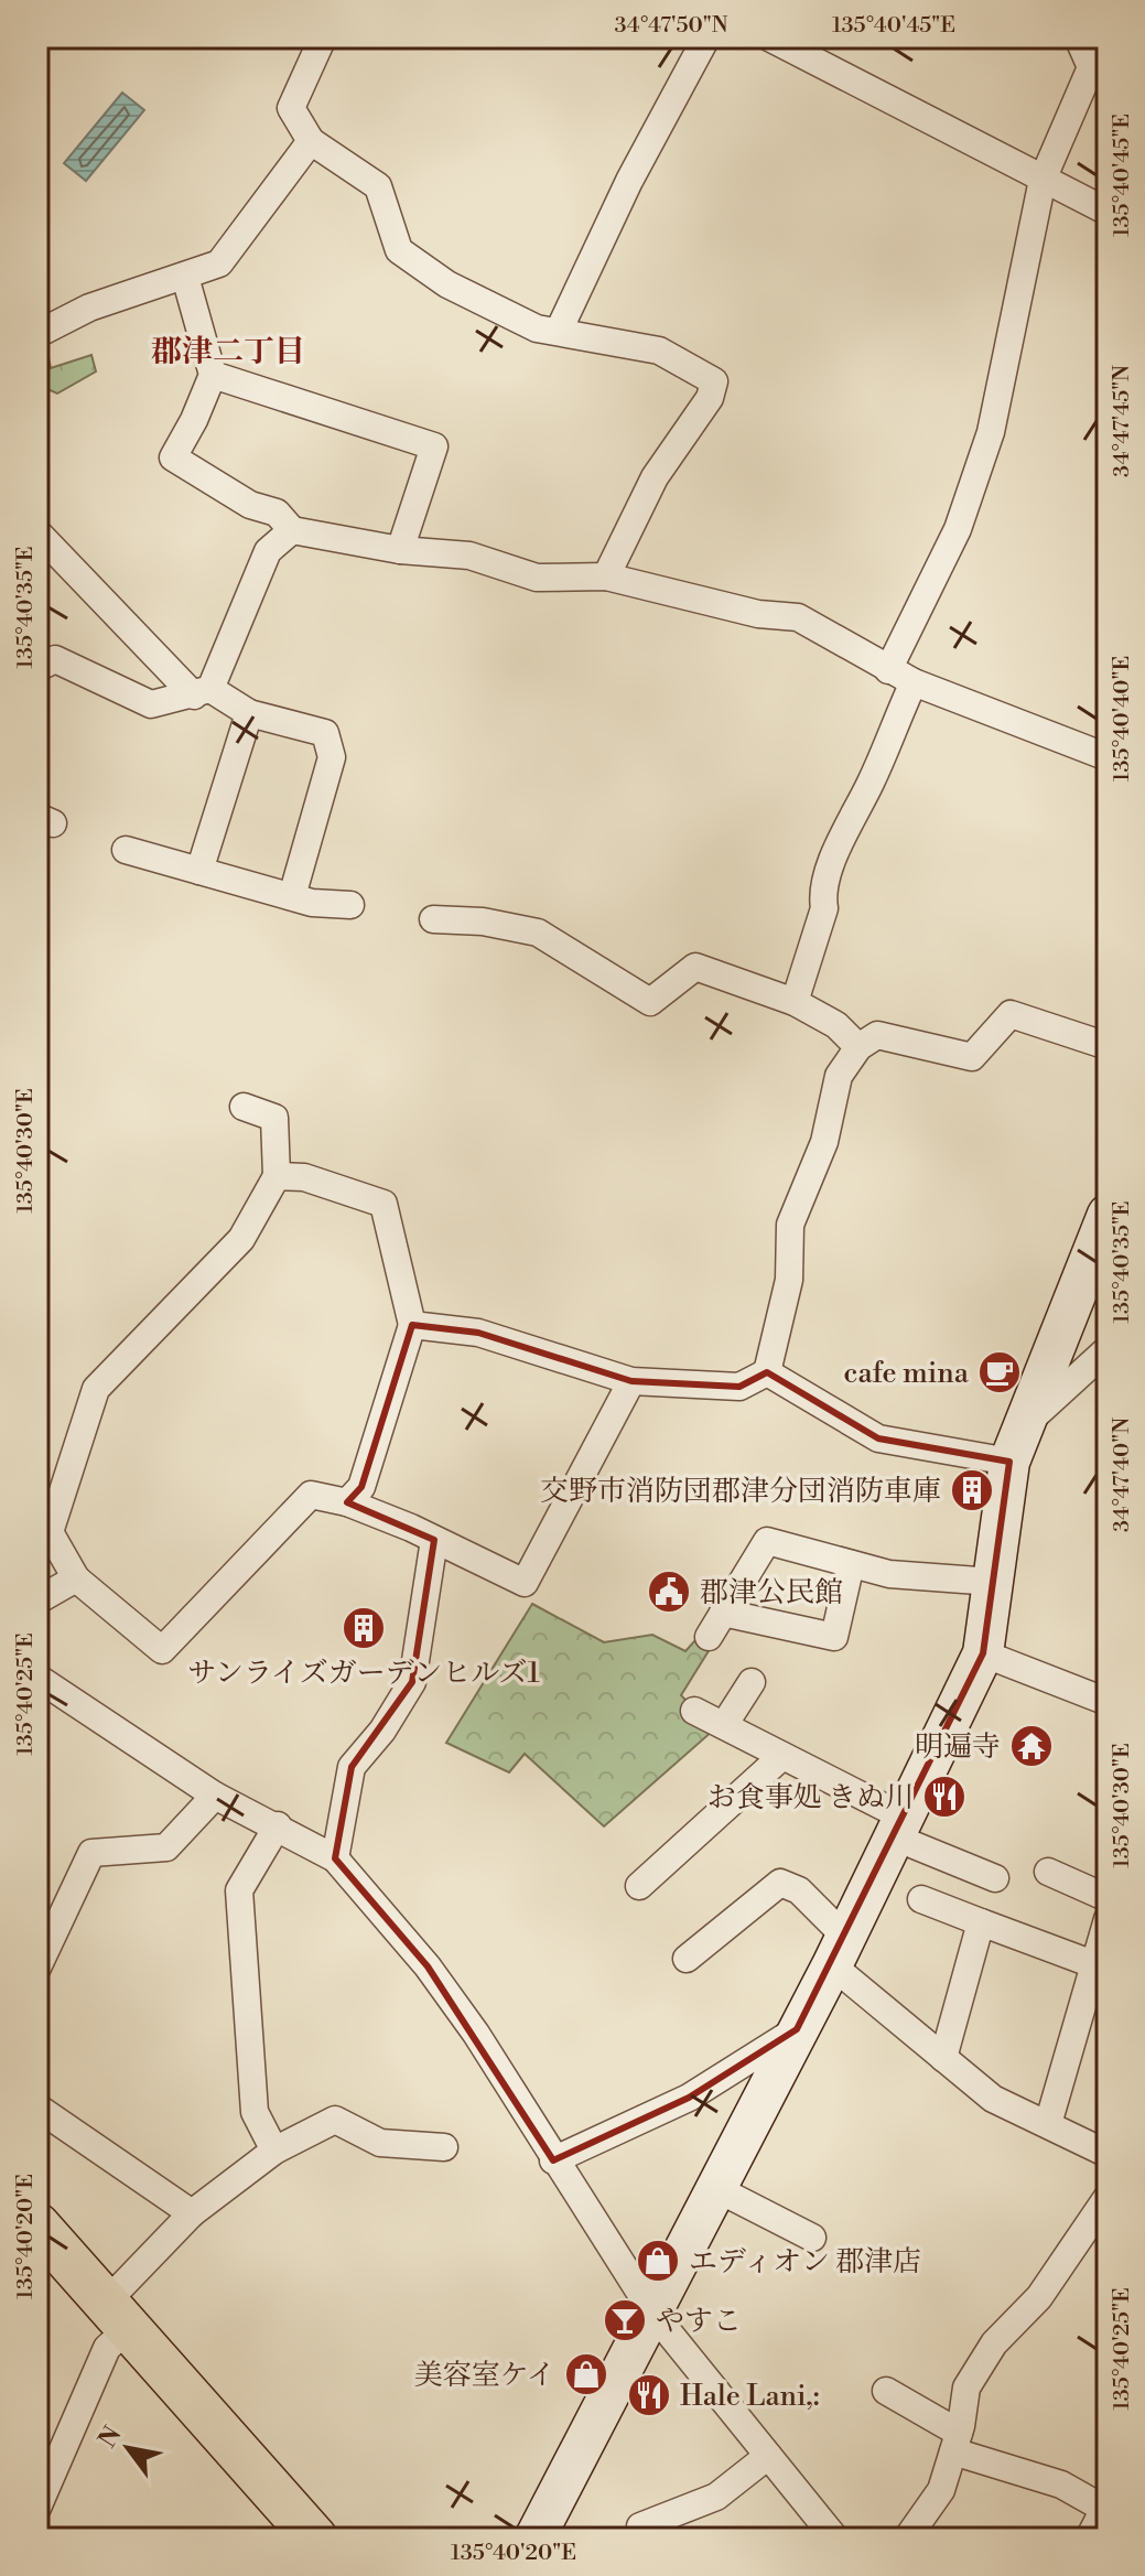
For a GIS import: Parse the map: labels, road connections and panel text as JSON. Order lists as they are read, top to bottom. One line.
{"districts":["郡津二丁目"],"places":{"cafe":["cafe mina"],"building":["交野市消防団郡津分団消防車庫","サンライズガーデンヒルズ1"],"public building":["郡津公民館"],"temple":["明遍寺"],"restaurant":["お食事処 きぬ川","Hale Lani,:"],"shop":["エディオン 郡津店","美容室ケイ"],"bar":["やすこ"]},"north":"top left","coordinates":["34°47'50\"N","135°40'45\"E","34°47'45\"N","135°40'35\"E","135°40'40\"E","135°40'30\"E","34°47'40\"N","135°40'25\"E","135°40'20\"E"]}
